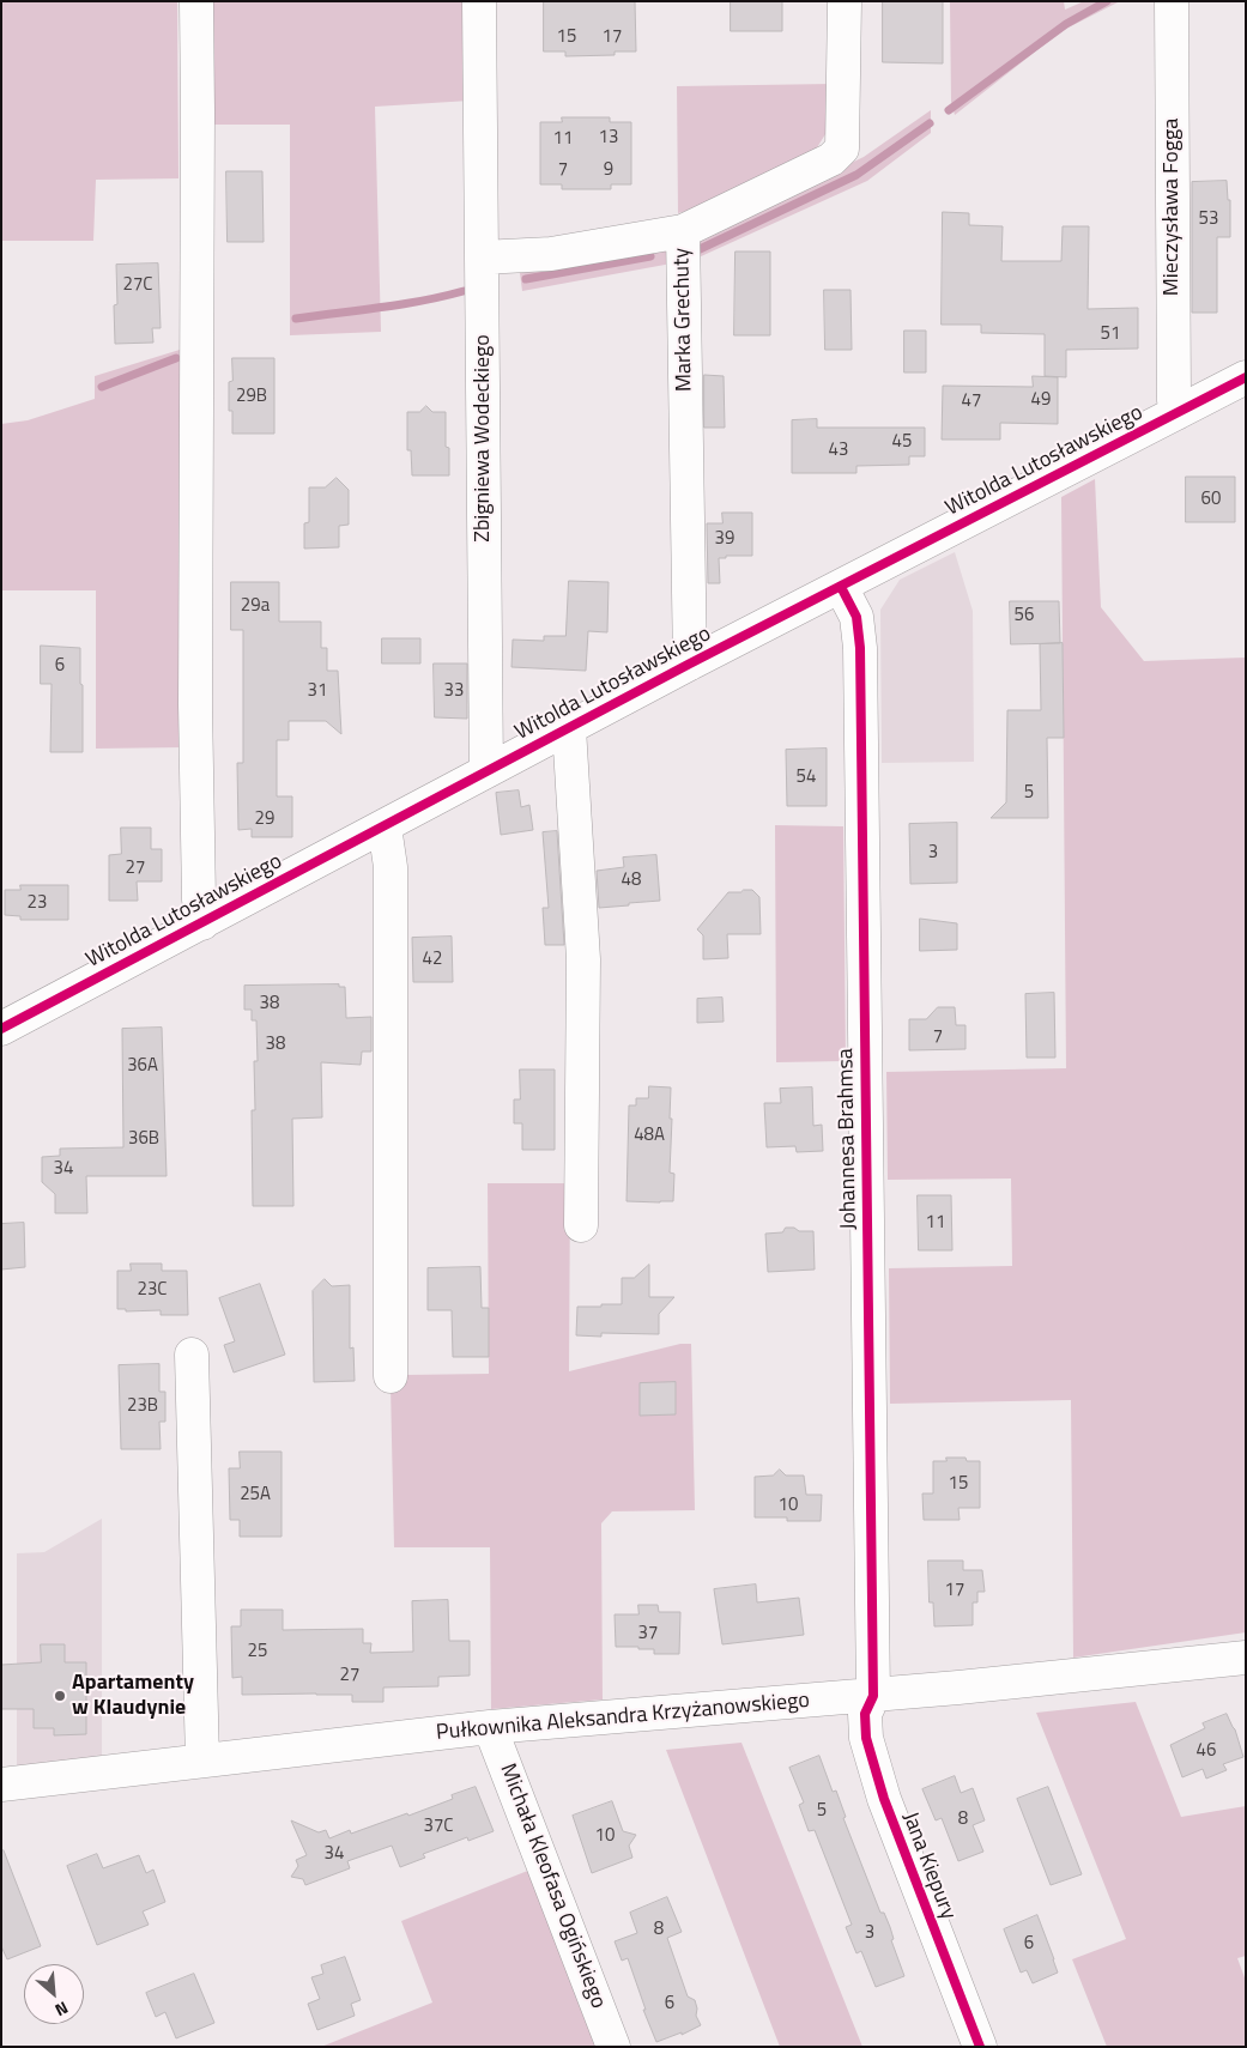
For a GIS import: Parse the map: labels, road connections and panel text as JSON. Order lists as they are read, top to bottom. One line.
{"streets":{"street":["Mieczysława Fogga","Marka Grechuty","Zbigniewa Wodeckiego","Witolda Lutosławskiego","Johannesa Brahmsa","Pułkownika Aleksandra Krzyżanowskiego","Jana Kiepury","Michała Kleofasa Ogińskiego"]},"crossings":[["Mieczysława Fogga","Witolda Lutosławskiego"],["Marka Grechuty","Witolda Lutosławskiego"],["Zbigniewa Wodeckiego","Witolda Lutosławskiego"],["Witolda Lutosławskiego","Johannesa Brahmsa"],["Johannesa Brahmsa","Pułkownika Aleksandra Krzyżanowskiego"],["Johannesa Brahmsa","Jana Kiepury"],["Pułkownika Aleksandra Krzyżanowskiego","Jana Kiepury"],["Pułkownika Aleksandra Krzyżanowskiego","Michała Kleofasa Ogińskiego"]],"places":["Apartamenty w Klaudynie"],"house_numbers":["15","17","13","11","7","9","53","27C","51","29B","49","47","45","43","60","39","29a","56","6","31","33","54","5","29","3","27","48","23","42","38","7","38","36A","48A","36B","34","11","23C","23B","15","25A","10","17","37","25","27","46","5","8","37C","10","34","8","3","6","6"],"north":"bottom right"}
